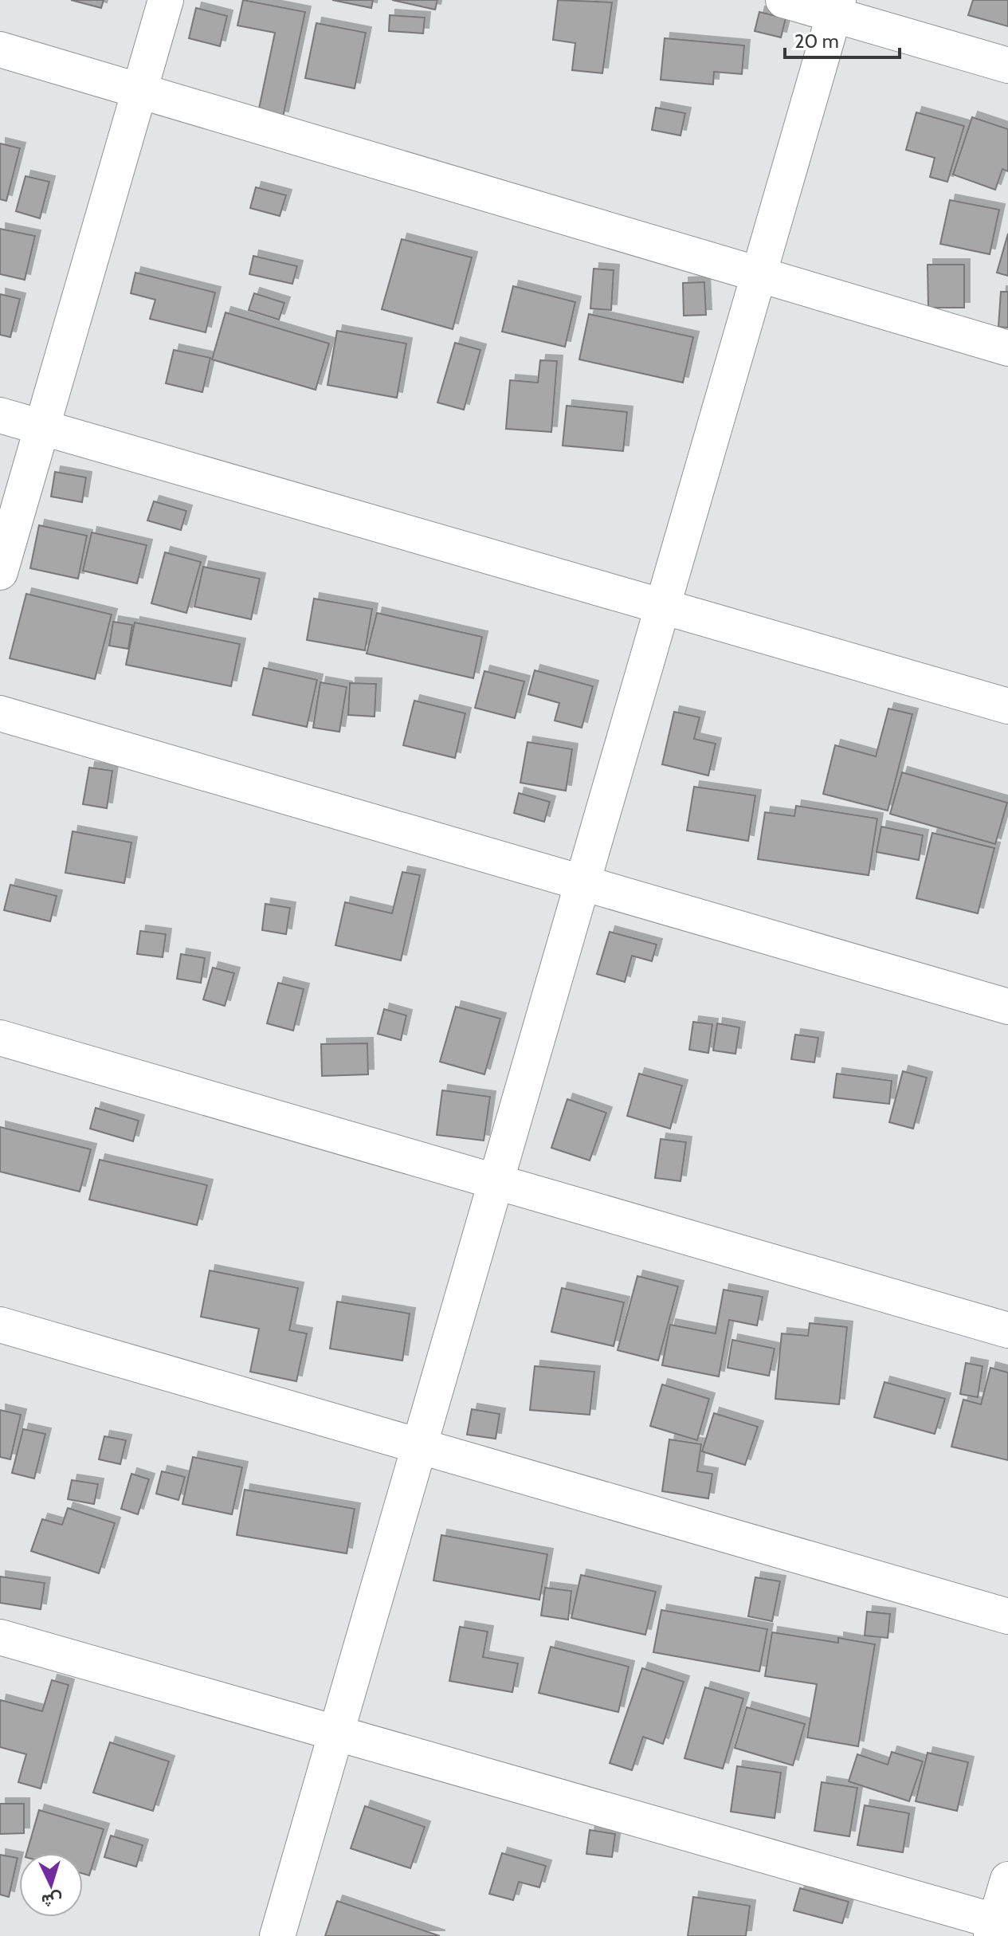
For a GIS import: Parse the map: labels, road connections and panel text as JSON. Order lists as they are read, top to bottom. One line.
{"scale_bar":"20 m","north":"bottom"}
